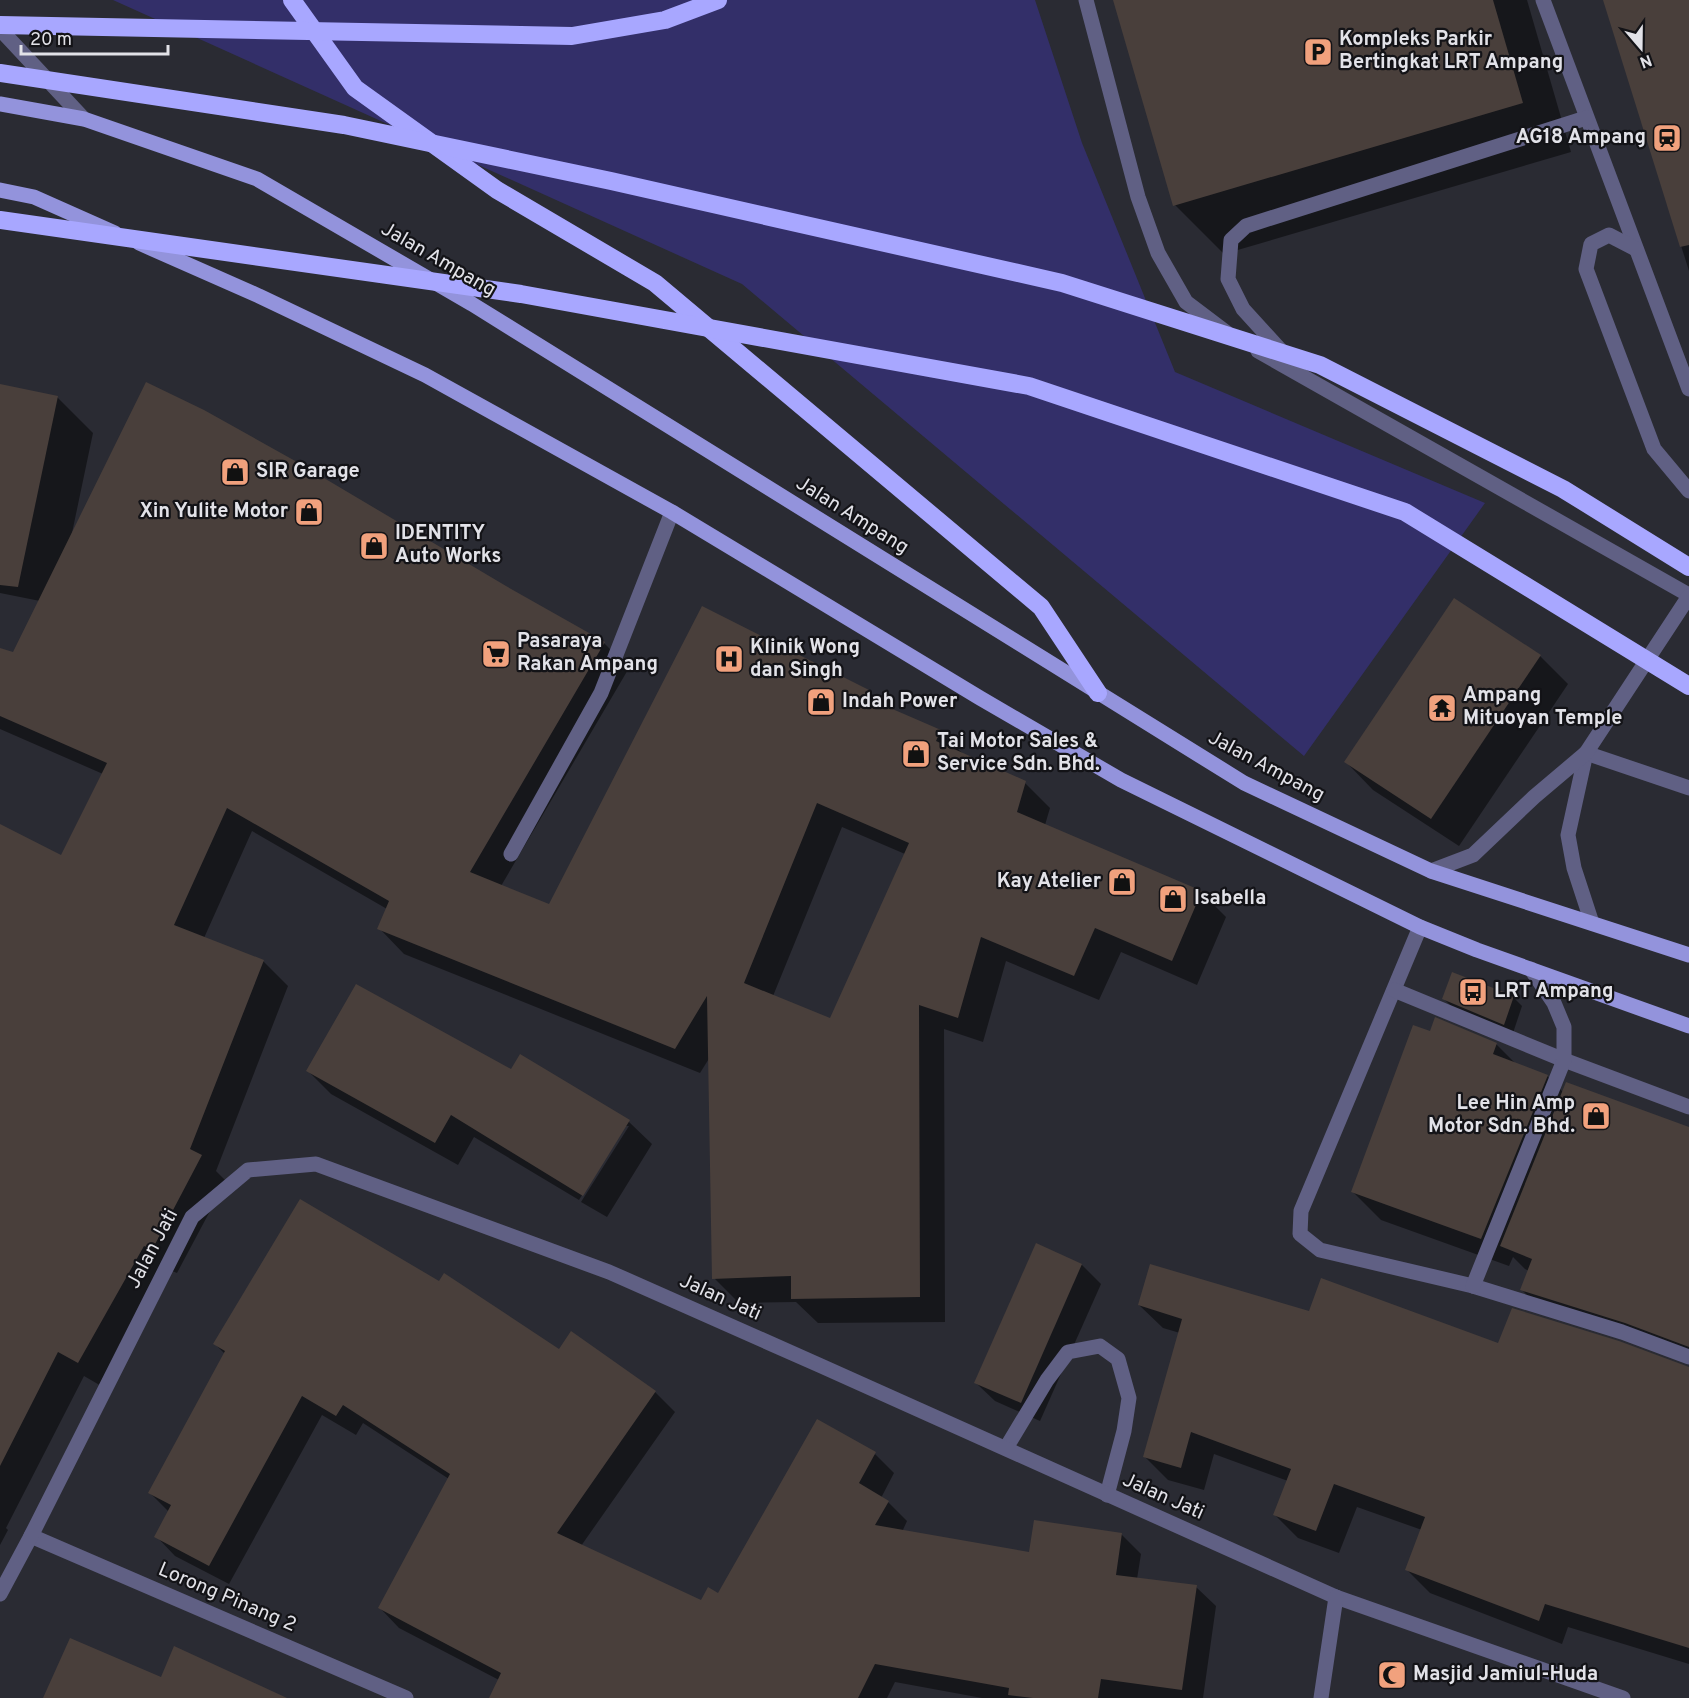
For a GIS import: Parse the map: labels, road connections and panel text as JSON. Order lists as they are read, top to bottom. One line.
{"streets":{"main road":["Jalan Ampang"],"street":["Jalan Jati","Lorong Pinang 2"]},"crossings":[["Jalan Jati","Lorong Pinang 2"]],"places":{"parking":["Kompleks Parkir Bertingkat LRT Ampang"],"station":["AG18 Ampang"],"shop":["SIR Garage","Xin Yulite Motor","IDENTITY Auto Works","Indah Power","Tai Motor Sales & Service Sdn. Bhd.","Kay Atelier","Isabella","Lee Hin Amp Motor Sdn. Bhd."],"supermarket":["Pasaraya Rakan Ampang"],"hospital":["Klinik Wong dan Singh"],"temple":["Ampang Mituoyan Temple"],"bus stop":["LRT Ampang"],"mosque":["Masjid Jamiul-Huda"]},"scale_bar":"20 m","north":"bottom"}
